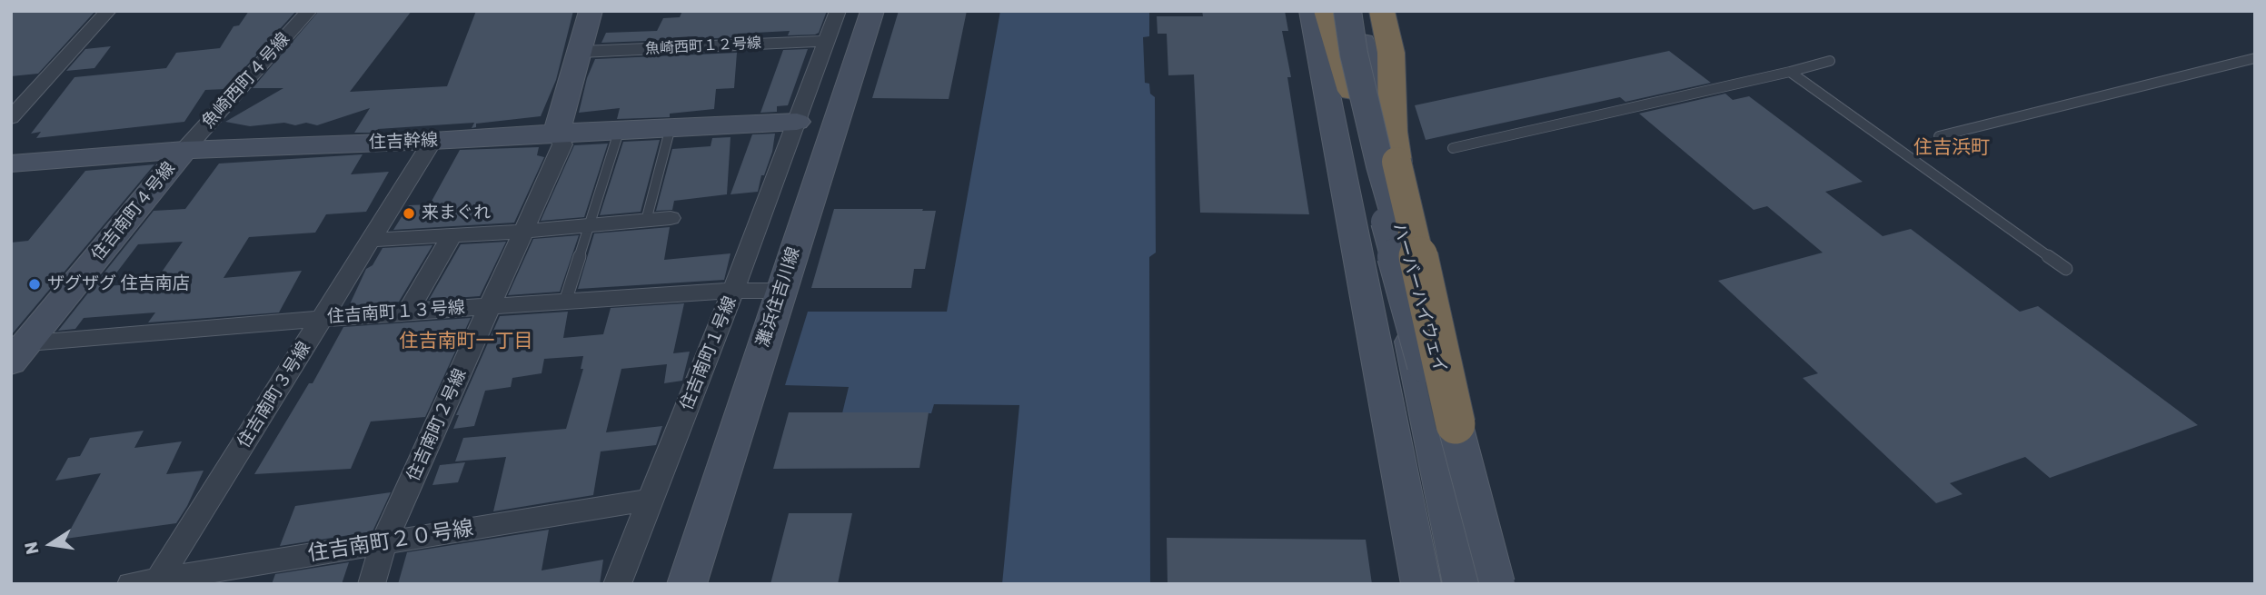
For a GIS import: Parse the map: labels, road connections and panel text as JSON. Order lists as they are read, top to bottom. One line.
{"streets":{"street":["魚崎西町１２号線","魚崎西町４号線","住吉幹線","住吉南町４号線","灘浜住吉川線","ハーバーハイウェイ","住吉南町１３号線","住吉南町１号線","住吉南町３号線","住吉南町２号線","住吉南町２０号線"]},"crossings":[["魚崎西町１２号線","住吉南町１号線"],["魚崎西町４号線","住吉幹線"],["魚崎西町４号線","住吉南町４号線"],["住吉幹線","住吉南町４号線"],["住吉幹線","住吉南町１号線"],["住吉幹線","住吉南町３号線"],["住吉幹線","住吉南町２号線"],["住吉南町４号線","住吉南町１３号線"],["灘浜住吉川線","住吉南町１３号線"],["住吉南町１３号線","住吉南町１号線"],["住吉南町１３号線","住吉南町３号線"],["住吉南町１３号線","住吉南町２号線"],["住吉南町１号線","住吉南町２０号線"],["住吉南町３号線","住吉南町２０号線"],["住吉南町２号線","住吉南町２０号線"]],"districts":["住吉浜町","住吉南町一丁目"],"places":["来まぐれ","ザグザグ 住吉南店"],"north":"left"}
